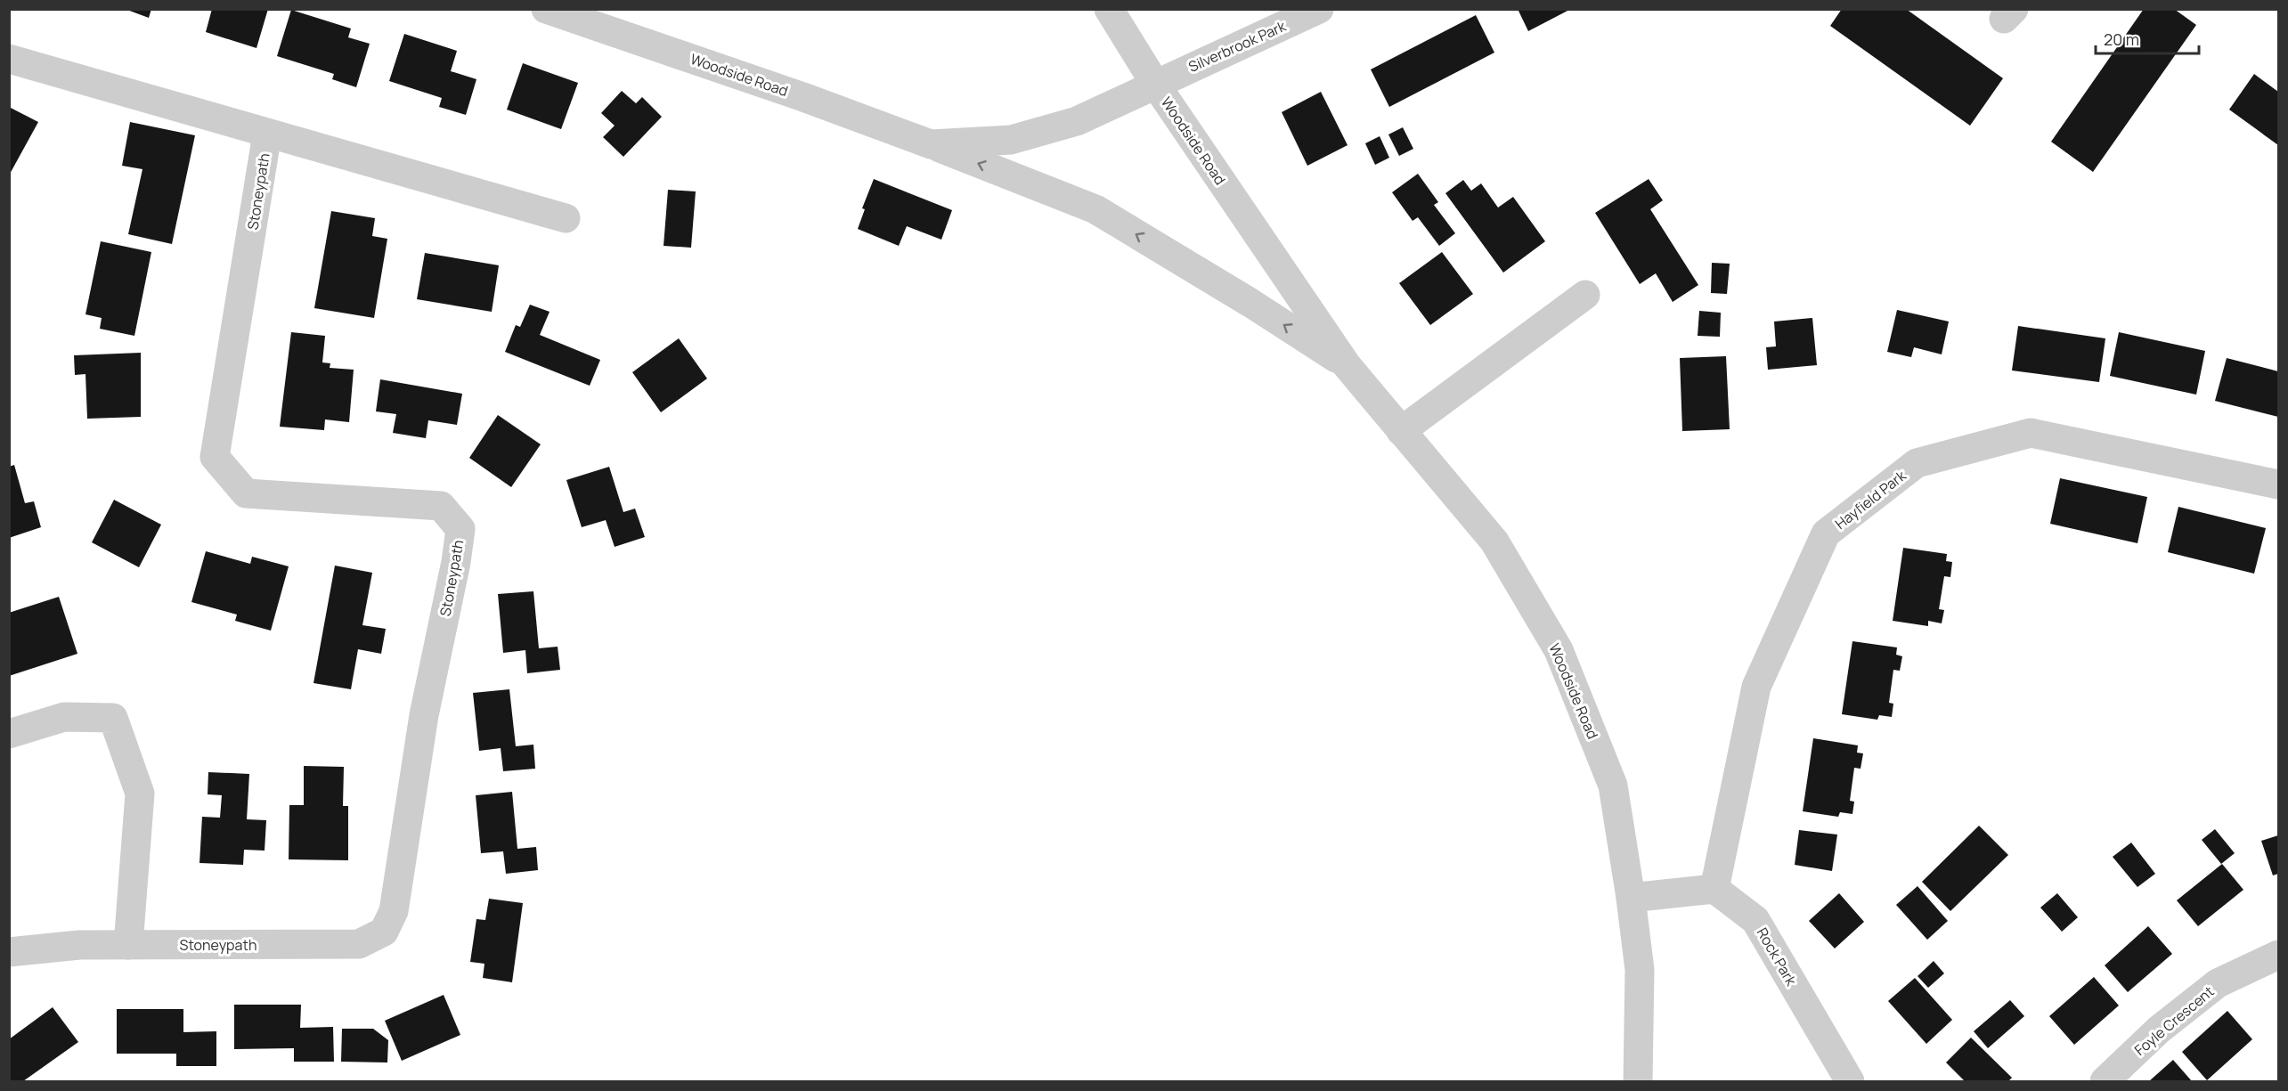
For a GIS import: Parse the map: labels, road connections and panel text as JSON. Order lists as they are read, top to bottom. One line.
{"streets":{"street":["Silverbrook Park","Woodside Road","Stoneypath","Hayfield Park","Rock Park","Foyle Crescent"]},"crossings":[["Silverbrook Park","Woodside Road"],["Hayfield Park","Rock Park"]],"scale_bar":"20 m"}
